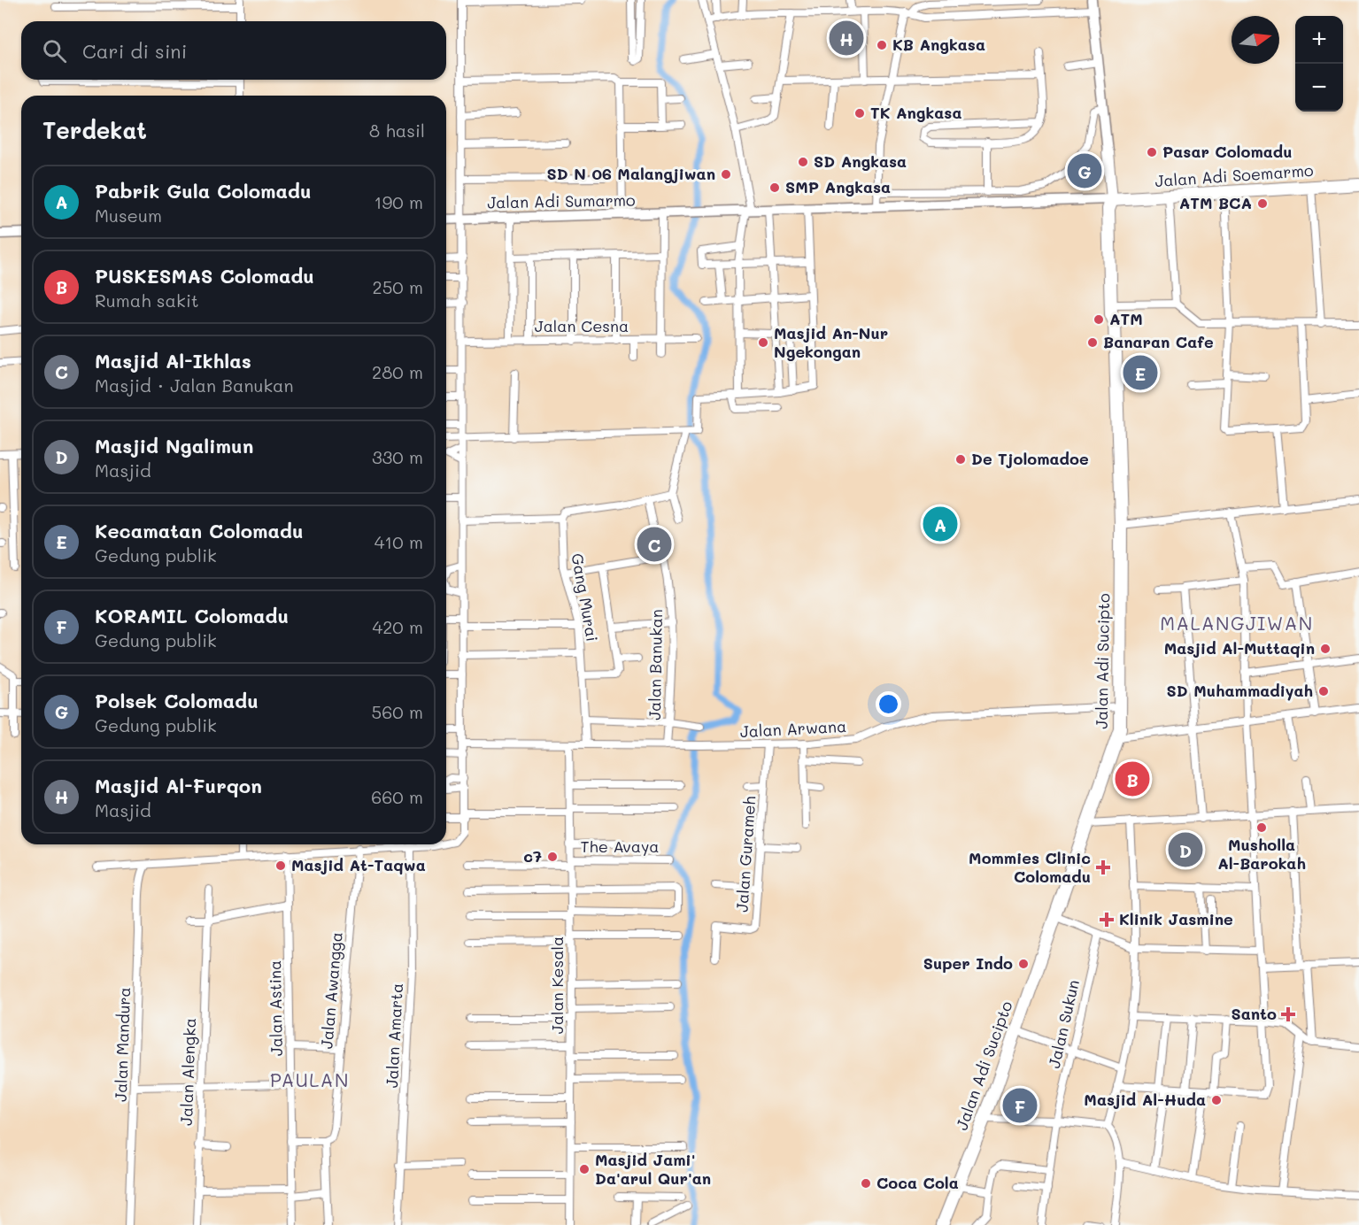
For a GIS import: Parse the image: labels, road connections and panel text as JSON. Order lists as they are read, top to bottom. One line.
{"streets":{"highway":["Jalan Adi Soemarmo","Jalan Adi Sucipto"],"main road":["Jalan Adi Sumarmo"],"street":["Jalan Cesna","Gang Murai","Jalan Banukan","Jalan Arwana","The Avaya","Jalan Gurameh","Jalan Kesala","Jalan Awangga","Jalan Astina","Jalan Sukun","Jalan Amarta","Jalan Mandura","Jalan Alengka"]},"crossings":[["Jalan Adi Soemarmo","Jalan Adi Sumarmo"],["Jalan Adi Soemarmo","Jalan Adi Sucipto"],["Jalan Adi Sumarmo","Jalan Adi Sucipto"],["Gang Murai","Jalan Arwana"],["Jalan Adi Sucipto","Jalan Arwana"],["Jalan Banukan","Jalan Arwana"],["Jalan Arwana","Jalan Gurameh"],["Jalan Arwana","Jalan Kesala"],["The Avaya","Jalan Kesala"]],"districts":["MALANGJIWAN","PAULAN"],"places":{"other":["KB Angkasa","TK Angkasa","Pasar Colomadu","SD Angkasa","SD N 06 Malangjiwan","SMP Angkasa","ATM BCA","ATM","Masjid An-Nur Ngekongan","Banaran Cafe","De Tjolomadoe","Masjid Al-Muttaqin","SD Muhammadiyah","Musholla Al-Barokah","c7","Masjid At-Taqwa","Super Indo","Masjid Al-Huda","Masjid Jami' Da'arul Qur'an","Coca Cola"],"health":["Mommies Clinic Colomadu","Klinik Jasmine","Santo"]},"north":"right","page":{"map_buttons":["+","−"],"pins":["H","G","E","A","C","B","D","F"],"search":"Cari di sini","heading":["Terdekat","8 hasil"],"list":[{"mark":"A","name":"Pabrik Gula Colomadu","note":"Museum","value":"190 m"},{"mark":"B","name":"PUSKESMAS Colomadu","note":"Rumah sakit","value":"250 m"},{"mark":"C","name":"Masjid Al-Ikhlas","note":"Masjid · Jalan Banukan","value":"280 m"},{"mark":"D","name":"Masjid Ngalimun","note":"Masjid","value":"330 m"},{"mark":"E","name":"Kecamatan Colomadu","note":"Gedung publik","value":"410 m"},{"mark":"F","name":"KORAMIL Colomadu","note":"Gedung publik","value":"420 m"},{"mark":"G","name":"Polsek Colomadu","note":"Gedung publik","value":"560 m"},{"mark":"H","name":"Masjid Al-Furqon","note":"Masjid","value":"660 m"}]}}
